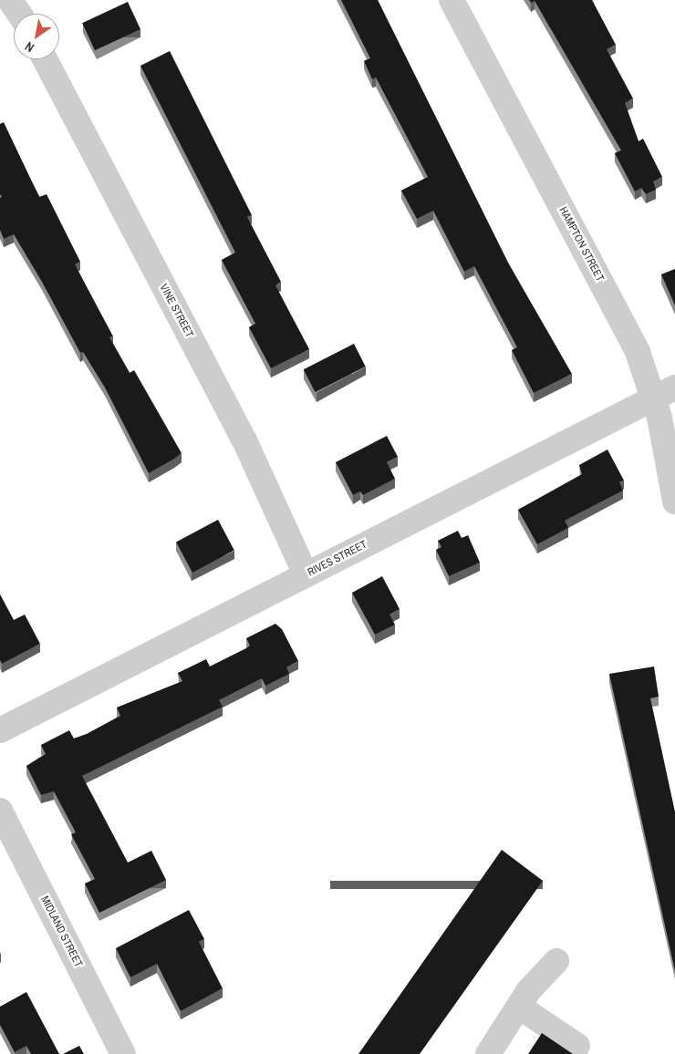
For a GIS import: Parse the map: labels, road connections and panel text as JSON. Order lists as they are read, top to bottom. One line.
{"streets":{"street":["HAMPTON STREET","VINE STREET","RIVES STREET","MIDLAND STREET"]},"crossings":[["HAMPTON STREET","RIVES STREET"],["VINE STREET","RIVES STREET"]],"north":"bottom left"}
